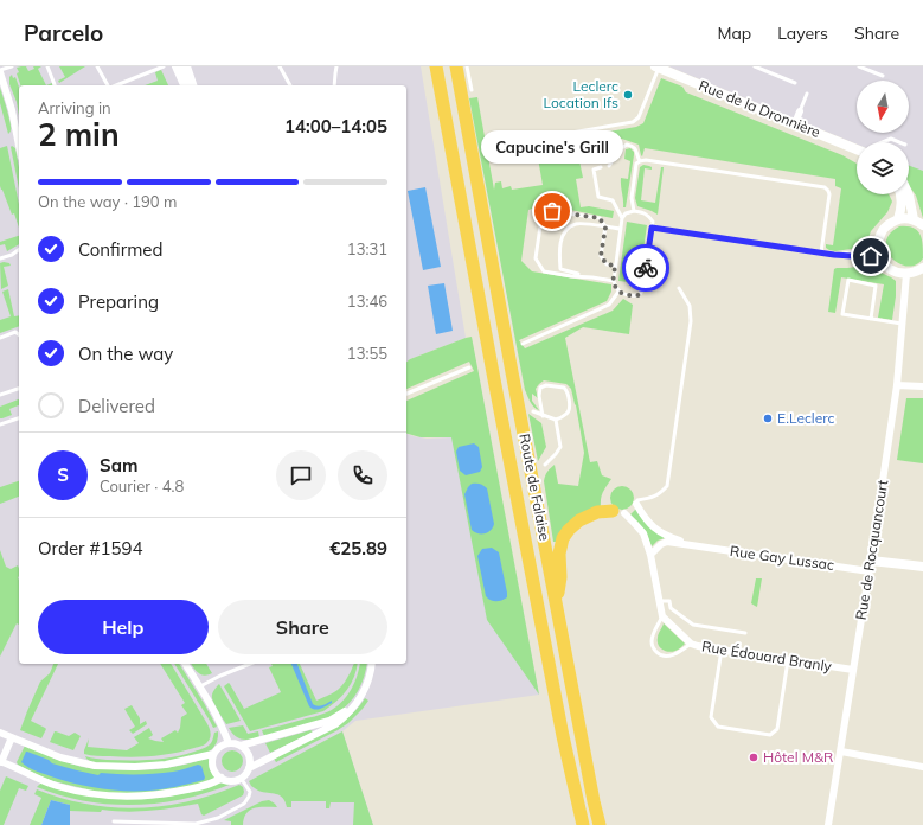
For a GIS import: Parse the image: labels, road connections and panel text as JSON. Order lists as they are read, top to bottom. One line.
{"streets":{"highway":["Route de Falaise"],"street":["Rue de la Dronnière","Rue de Rocquancourt","Rue Gay Lussac","Rue Édouard Branly"]},"crossings":[["Rue de Rocquancourt","Rue Gay Lussac"],["Rue de Rocquancourt","Rue Édouard Branly"]],"places":["Leclerc Location Ifs","Capucine's Grill","E.Leclerc","Hôtel M&R"],"north":"bottom","page":{"header":"Parcelo","nav":["Map","Layers","Share"],"heading":["2 min","Arriving in","14:00–14:05"],"panel":["Sam","Courier · 4.8","Order #1594","€25.89"],"bubble":"Capucine's Grill","bar":"On the way · 190 m","list":[["Confirmed","13:31"],["Preparing","13:46"],["On the way","13:55"],"Delivered"],"round":"S","buttons":["Help","Share"]}}
